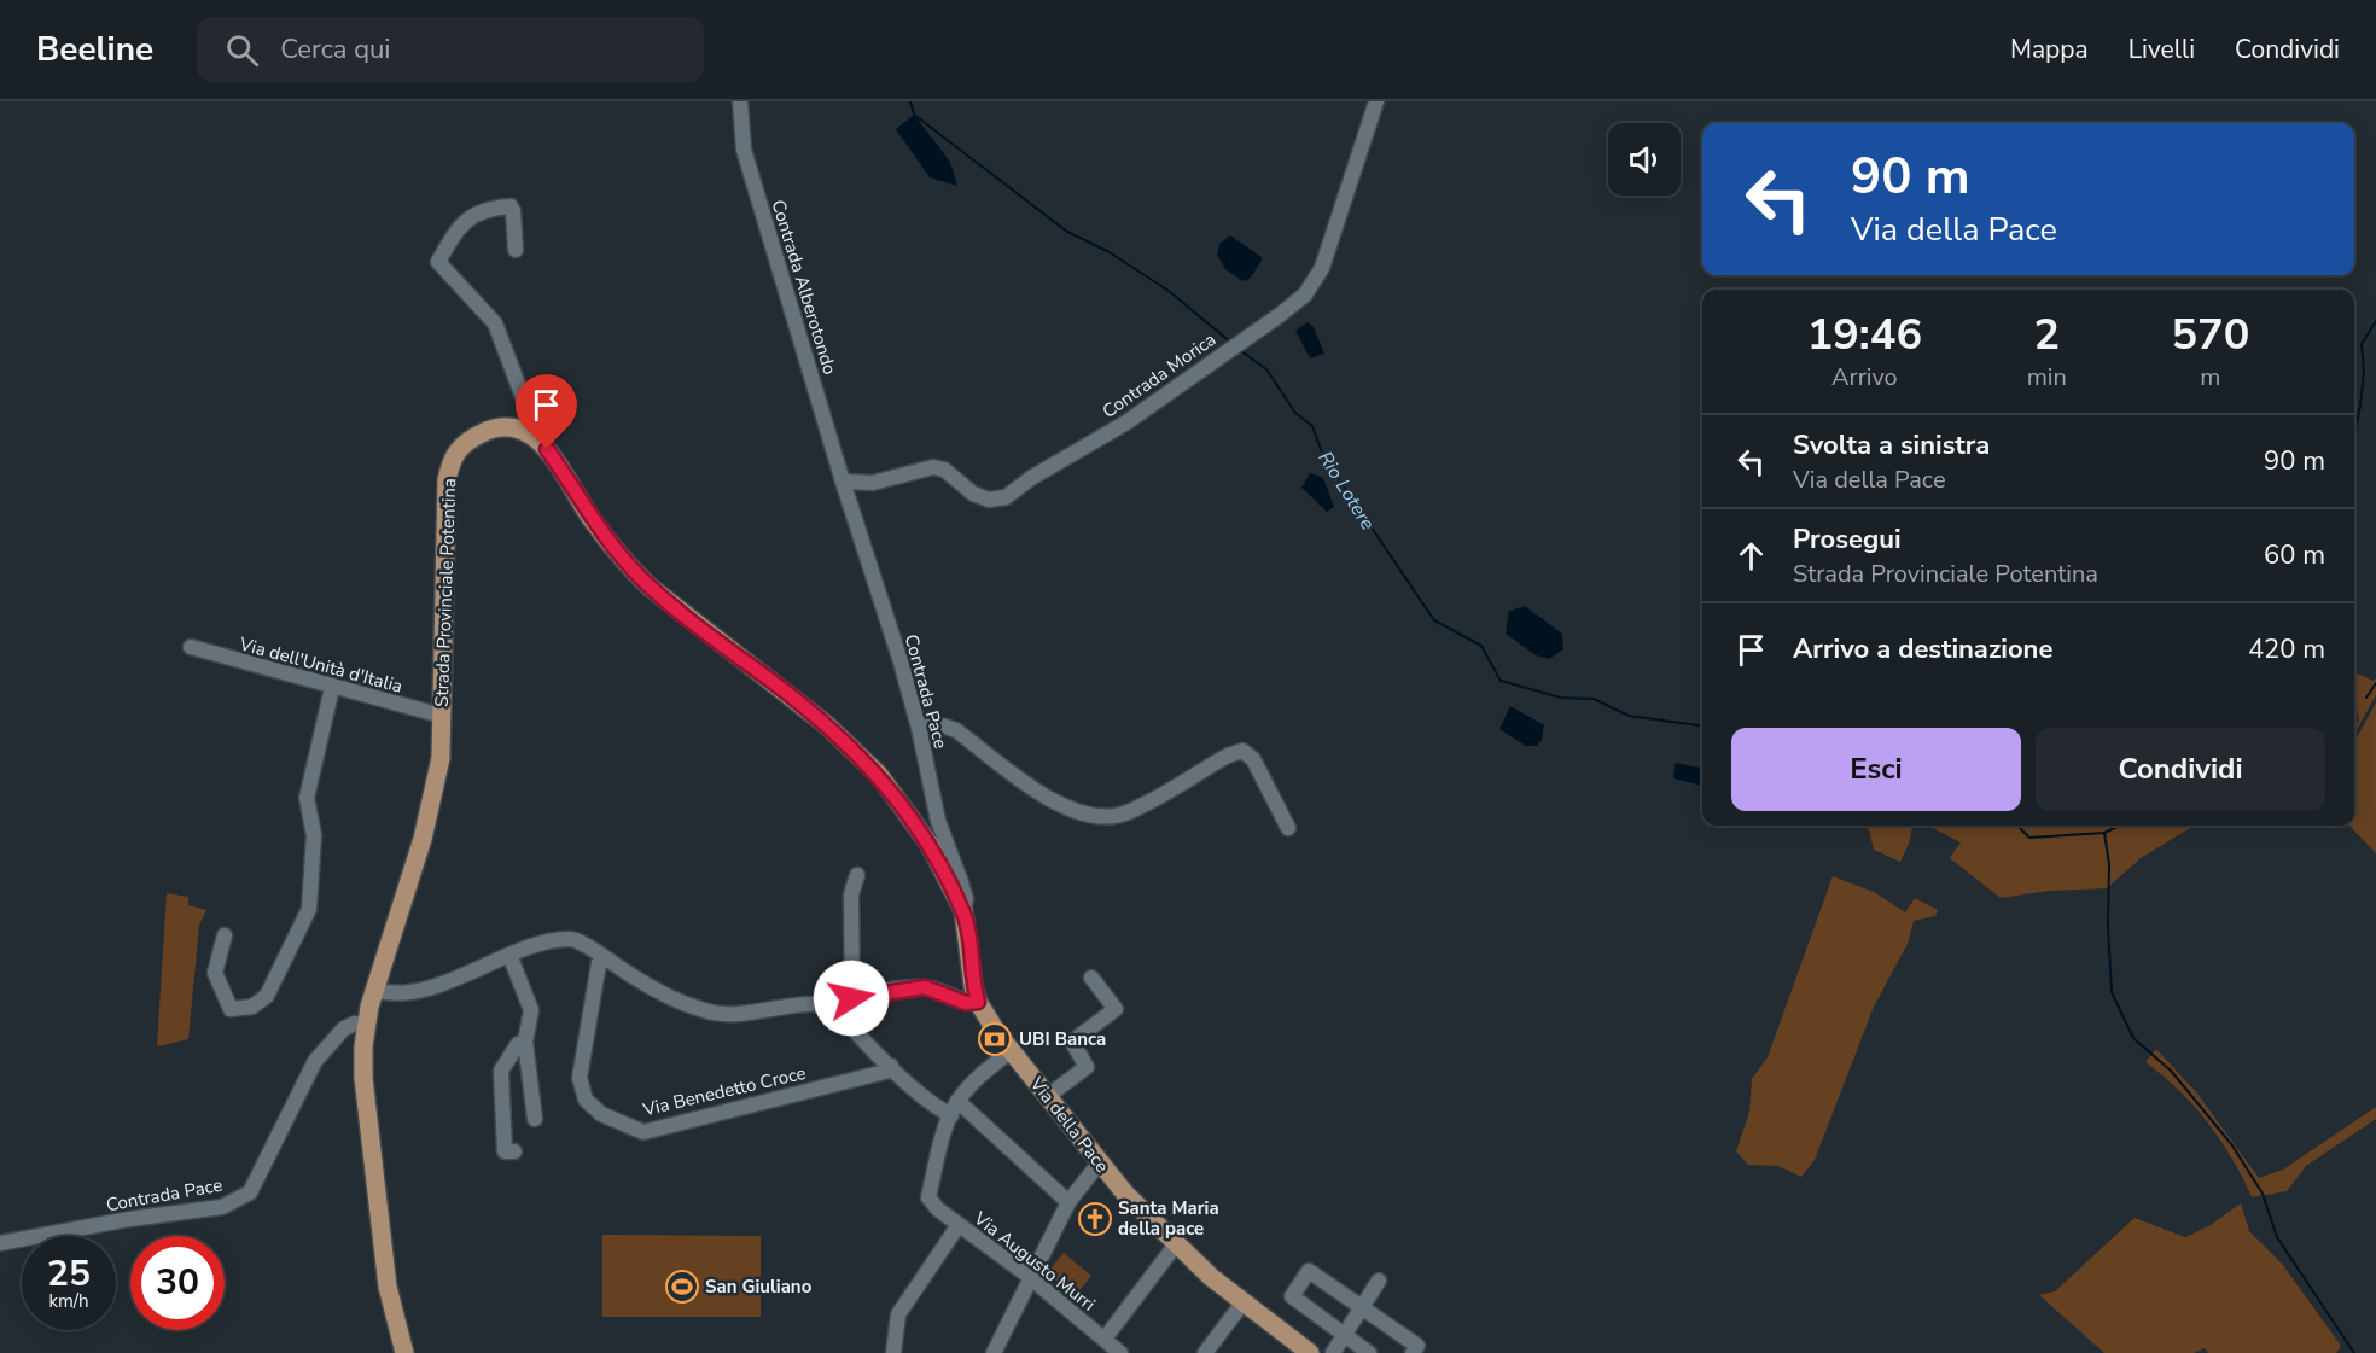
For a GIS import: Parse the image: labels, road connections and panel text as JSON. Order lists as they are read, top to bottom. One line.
{"streets":{"main road":["Strada Provinciale Potentina","Via della Pace"],"street":["Contrada Alberotondo","Contrada Morica","Via dell'Unità d'Italia","Contrada Pace","Via Benedetto Croce","Via Augusto Murri"]},"crossings":[["Contrada Alberotondo","Contrada Morica"],["Contrada Alberotondo","Contrada Pace"],["Contrada Morica","Contrada Pace"],["Strada Provinciale Potentina","Via dell'Unità d'Italia"],["Strada Provinciale Potentina","Contrada Pace"],["Contrada Pace","Via della Pace"]],"water":["Rio Lotere"],"places":{"bank":["UBI Banca"],"church":["Santa Maria della pace"],"sports":["San Giuliano"]},"page":{"header":"Beeline","search":"Cerca qui","nav":["Mappa","Livelli","Condividi"],"turn":["90 m","Via della Pace"],"eta":["19:46","Arrivo","2","min","570","m"],"list":[{"name":"Svolta a sinistra","note":"Via della Pace","value":"90 m"},{"name":"Prosegui","note":"Strada Provinciale Potentina","value":"60 m"},{"name":"Arrivo a destinazione","value":"420 m"}],"buttons":["Esci","Condividi"],"speed":"25 km/h","limit":"30"}}
